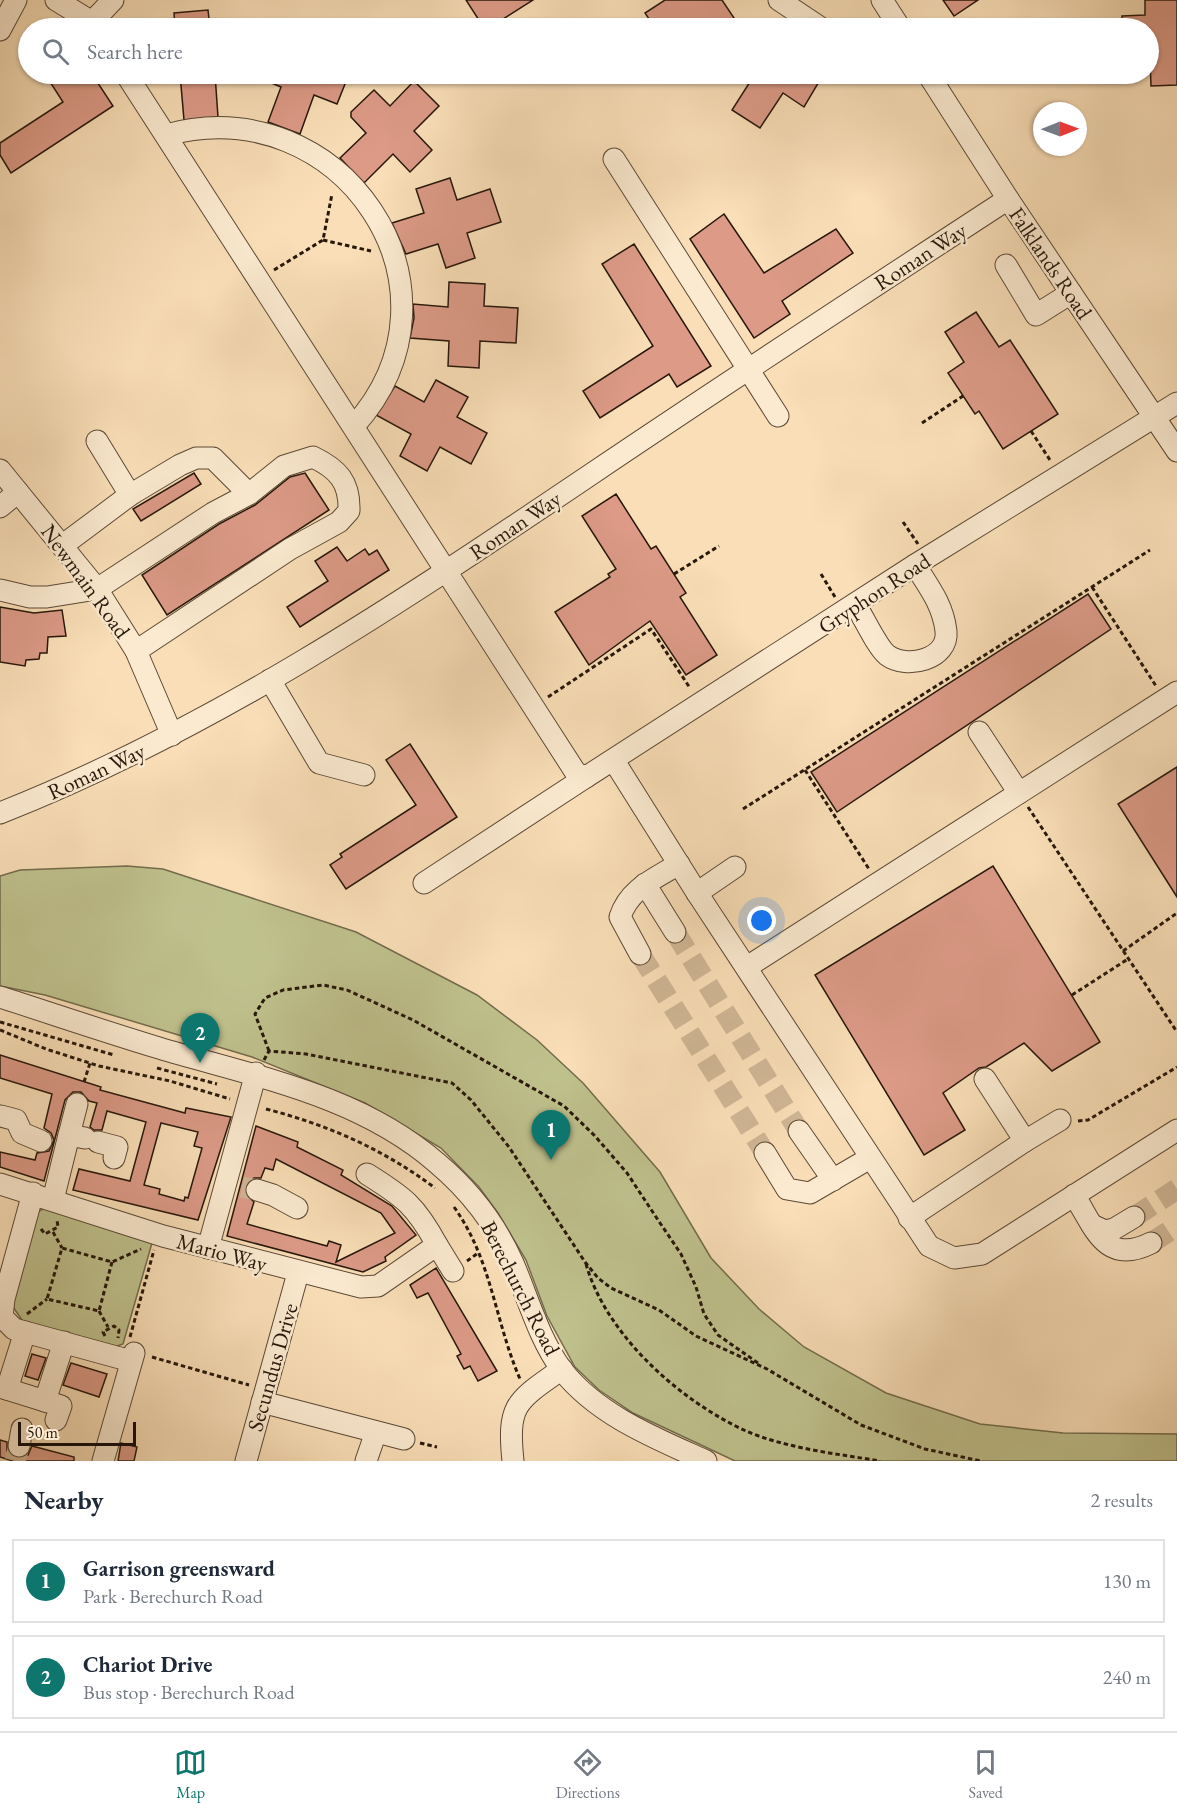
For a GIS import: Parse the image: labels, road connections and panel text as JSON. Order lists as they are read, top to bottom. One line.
{"streets":{"street":["Roman Way","Falklands Road","Newmain Road","Gryphon Road","Mario Way","Berechurch Road","Secundus Drive"]},"crossings":[["Roman Way","Falklands Road"],["Roman Way","Newmain Road"],["Falklands Road","Gryphon Road"],["Mario Way","Secundus Drive"]],"scale_bar":"50 m","north":"right","page":{"search":"Search here","pins":["2","1"],"scale":"50 m","heading":["Nearby","2 results"],"list":[{"mark":"1","name":"Garrison greensward","note":"Park · Berechurch Road","value":"130 m"},{"mark":"2","name":"Chariot Drive","note":"Bus stop · Berechurch Road","value":"240 m"}],"nav":["Map","Directions","Saved"]}}
